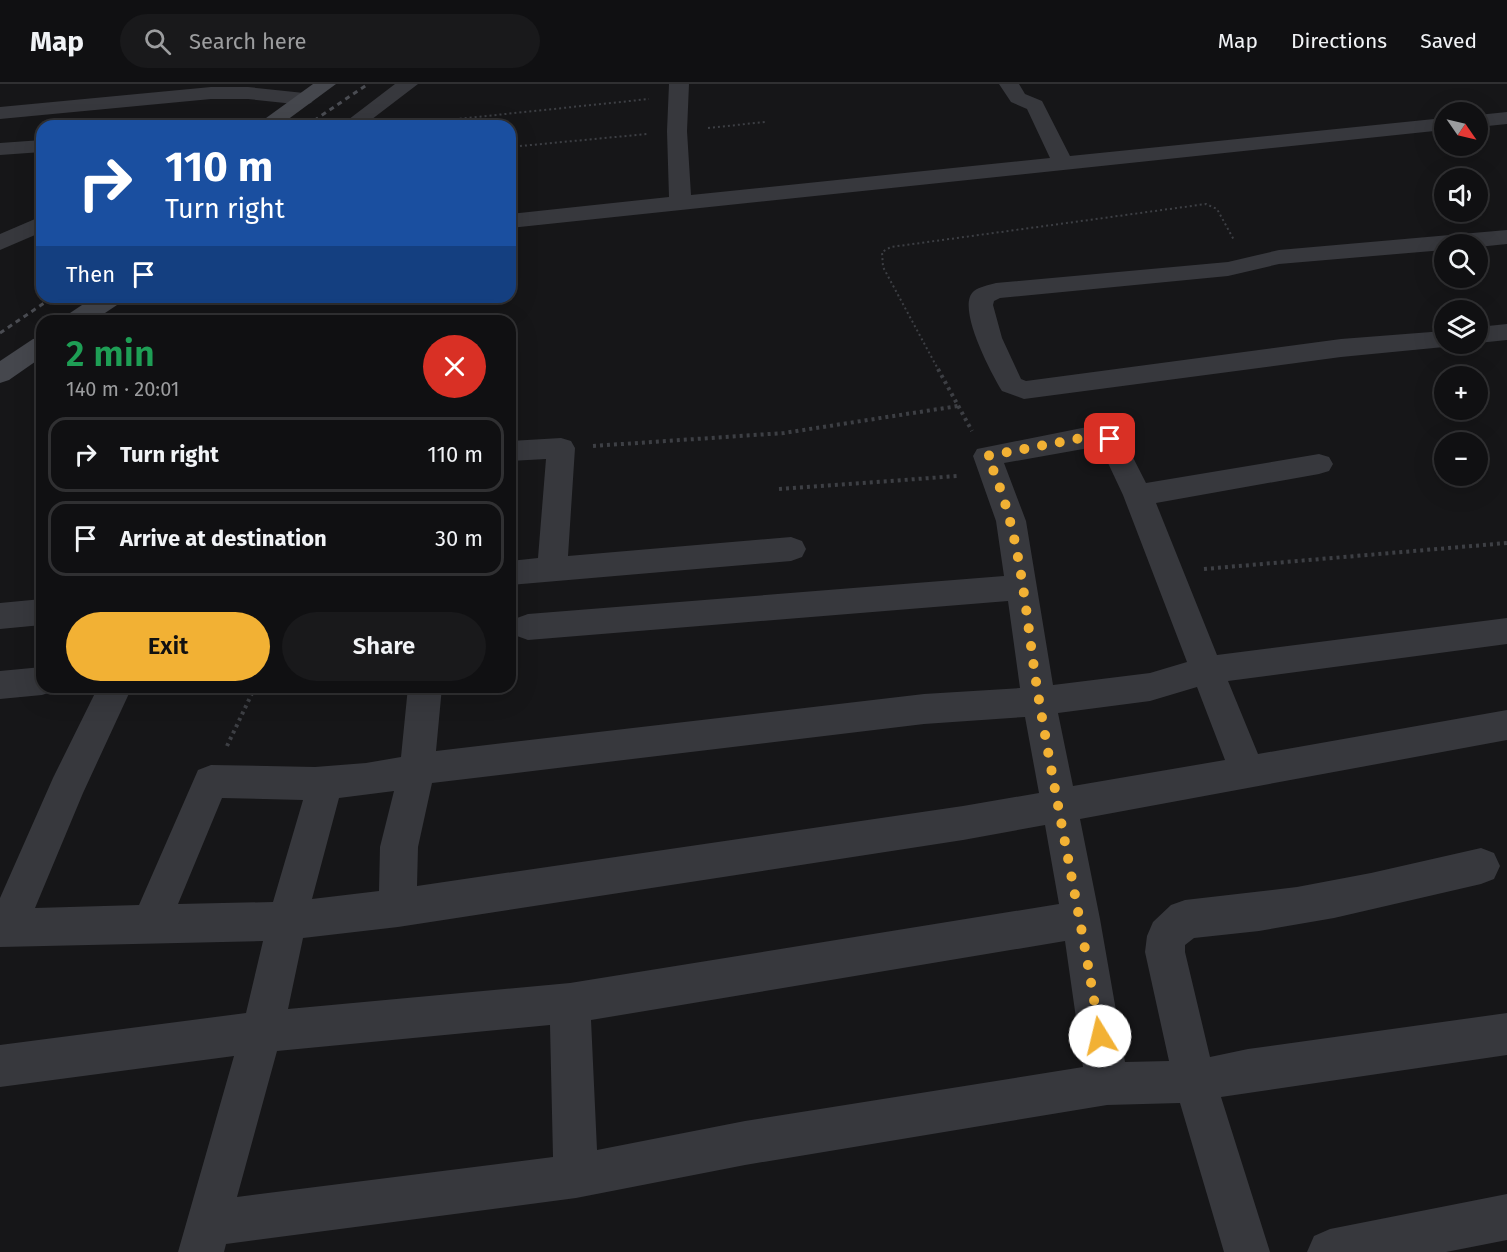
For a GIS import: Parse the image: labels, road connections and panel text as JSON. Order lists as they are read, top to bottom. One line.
{"north":"bottom right","page":{"header":"Map","search":"Search here","nav":["Map","Directions","Saved"],"map_buttons":["+","−"],"turn":["110 m","Turn right"],"then":"Then","heading":["2 min","140 m · 20:01"],"list":[{"name":"Turn right","value":"110 m"},{"name":"Arrive at destination","value":"30 m"}],"buttons":["Exit","Share"]}}
